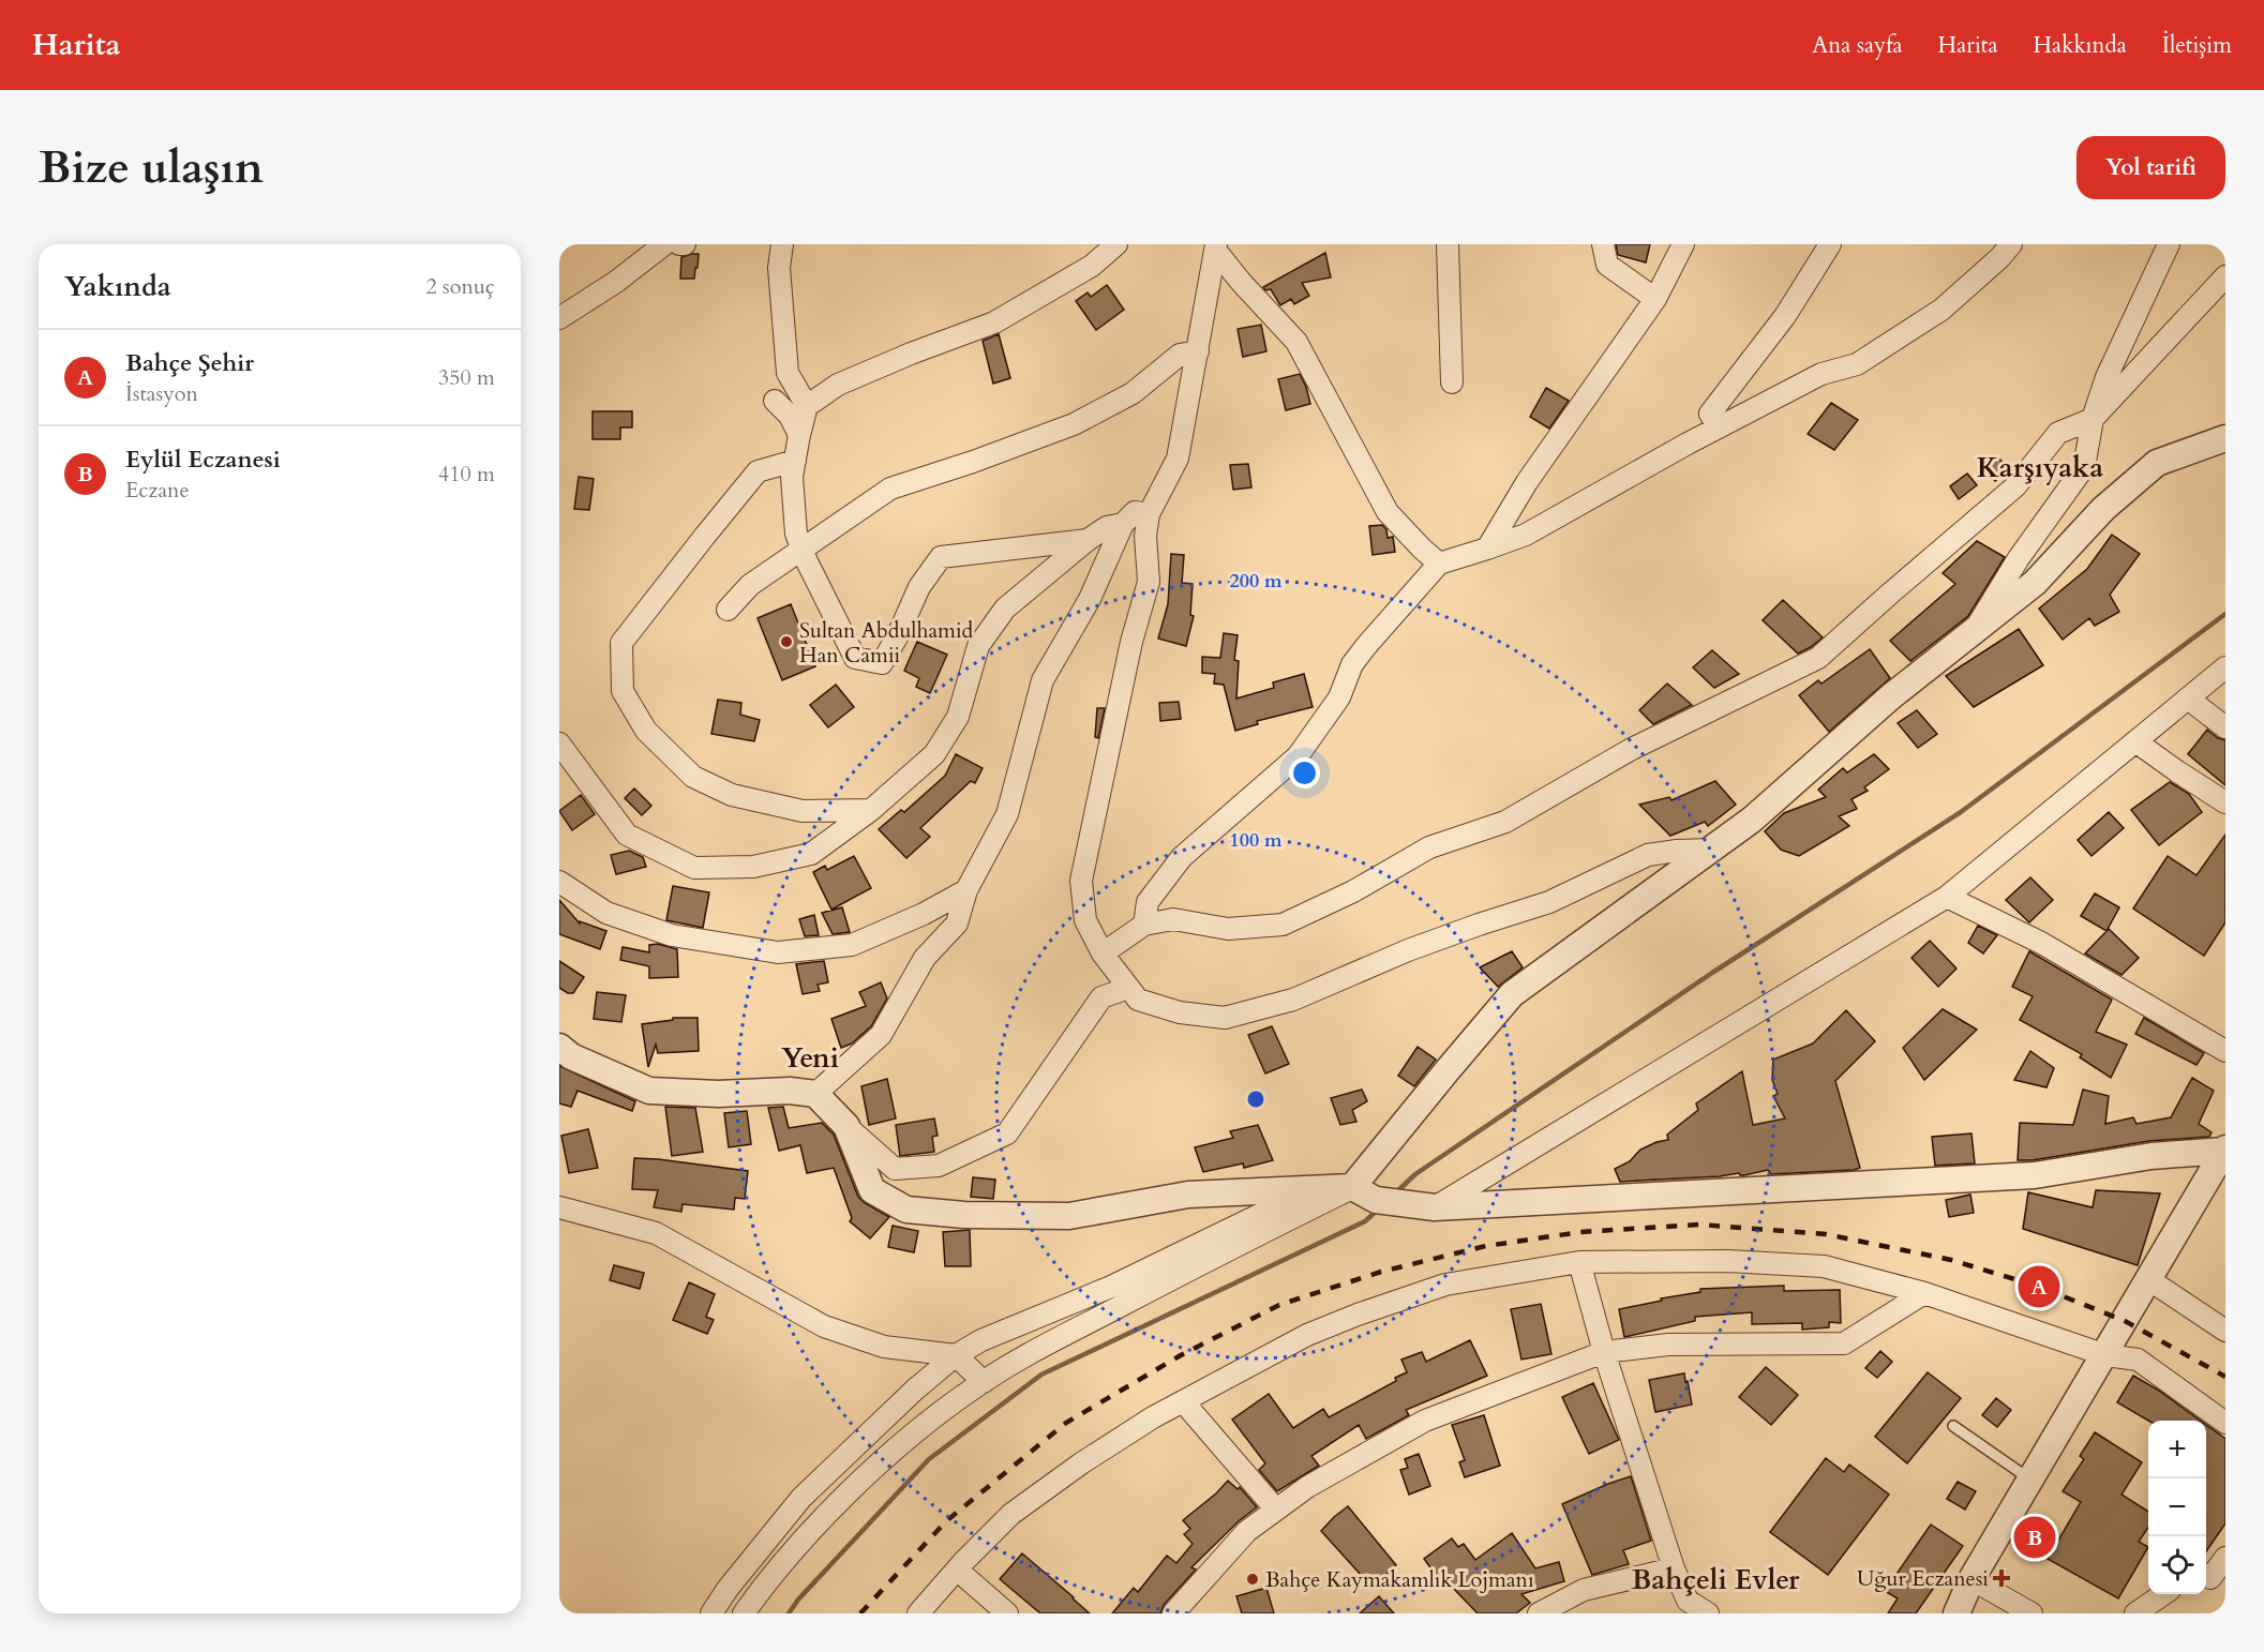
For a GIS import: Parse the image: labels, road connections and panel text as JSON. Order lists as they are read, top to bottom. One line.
{"districts":["Karşıyaka","Yeni","Bahçeli Evler"],"places":{"other":["Sultan Abdulhamid Han Camii","Bahçe Kaymakamlık Lojmanı"],"health":["Uğur Eczanesi"]},"page":{"header":"Harita","nav":["Ana sayfa","Harita","Hakkında","İletişim"],"buttons":"Yol tarifi","title":"Bize ulaşın","heading":["Yakında","2 sonuç"],"list":[{"mark":"A","name":"Bahçe Şehir","note":"İstasyon","value":"350 m"},{"mark":"B","name":"Eylül Eczanesi","note":"Eczane","value":"410 m"}],"pins":["A","B"],"map_buttons":["+","−"]},"rings":["200 m","100 m"]}
